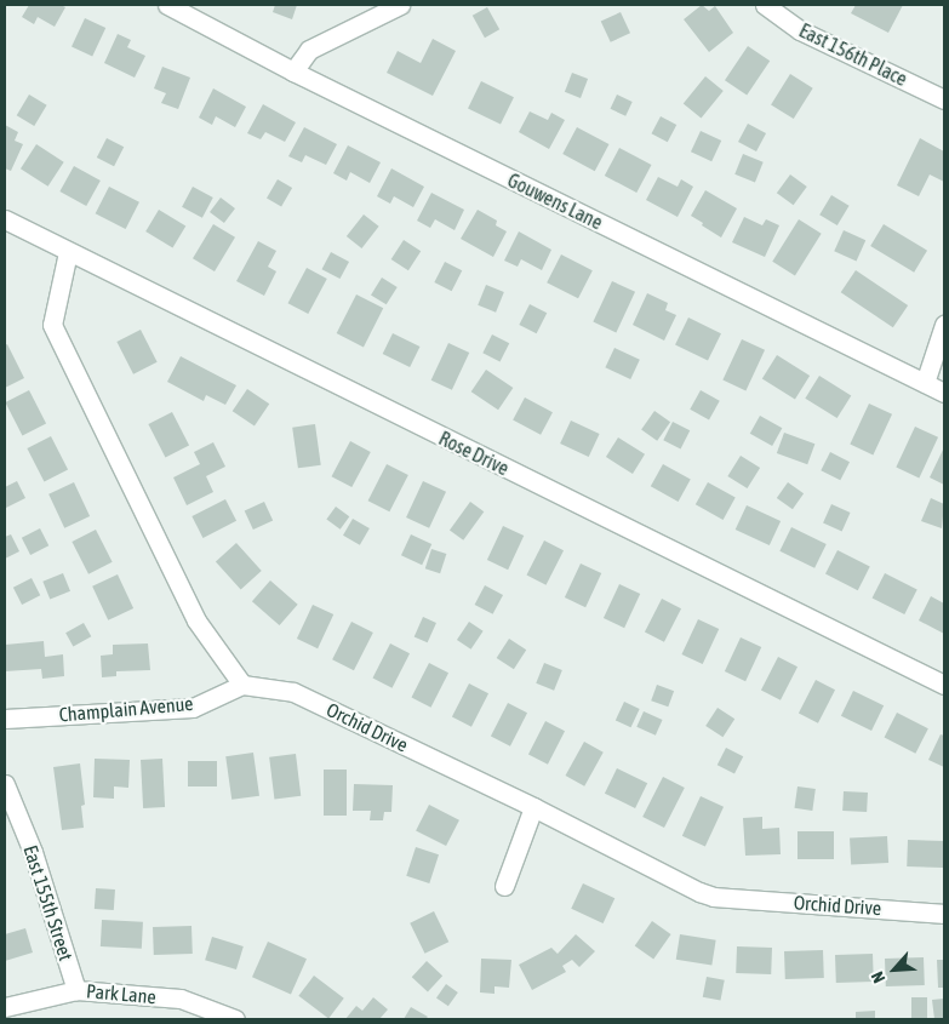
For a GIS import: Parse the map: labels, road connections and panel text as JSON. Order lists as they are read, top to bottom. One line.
{"streets":{"street":["East 156th Place","Gouwens Lane","Rose Drive","Champlain Avenue","Orchid Drive","East 155th Street","Park Lane"]},"crossings":[["Champlain Avenue","Orchid Drive"],["East 155th Street","Park Lane"]],"north":"bottom left"}
